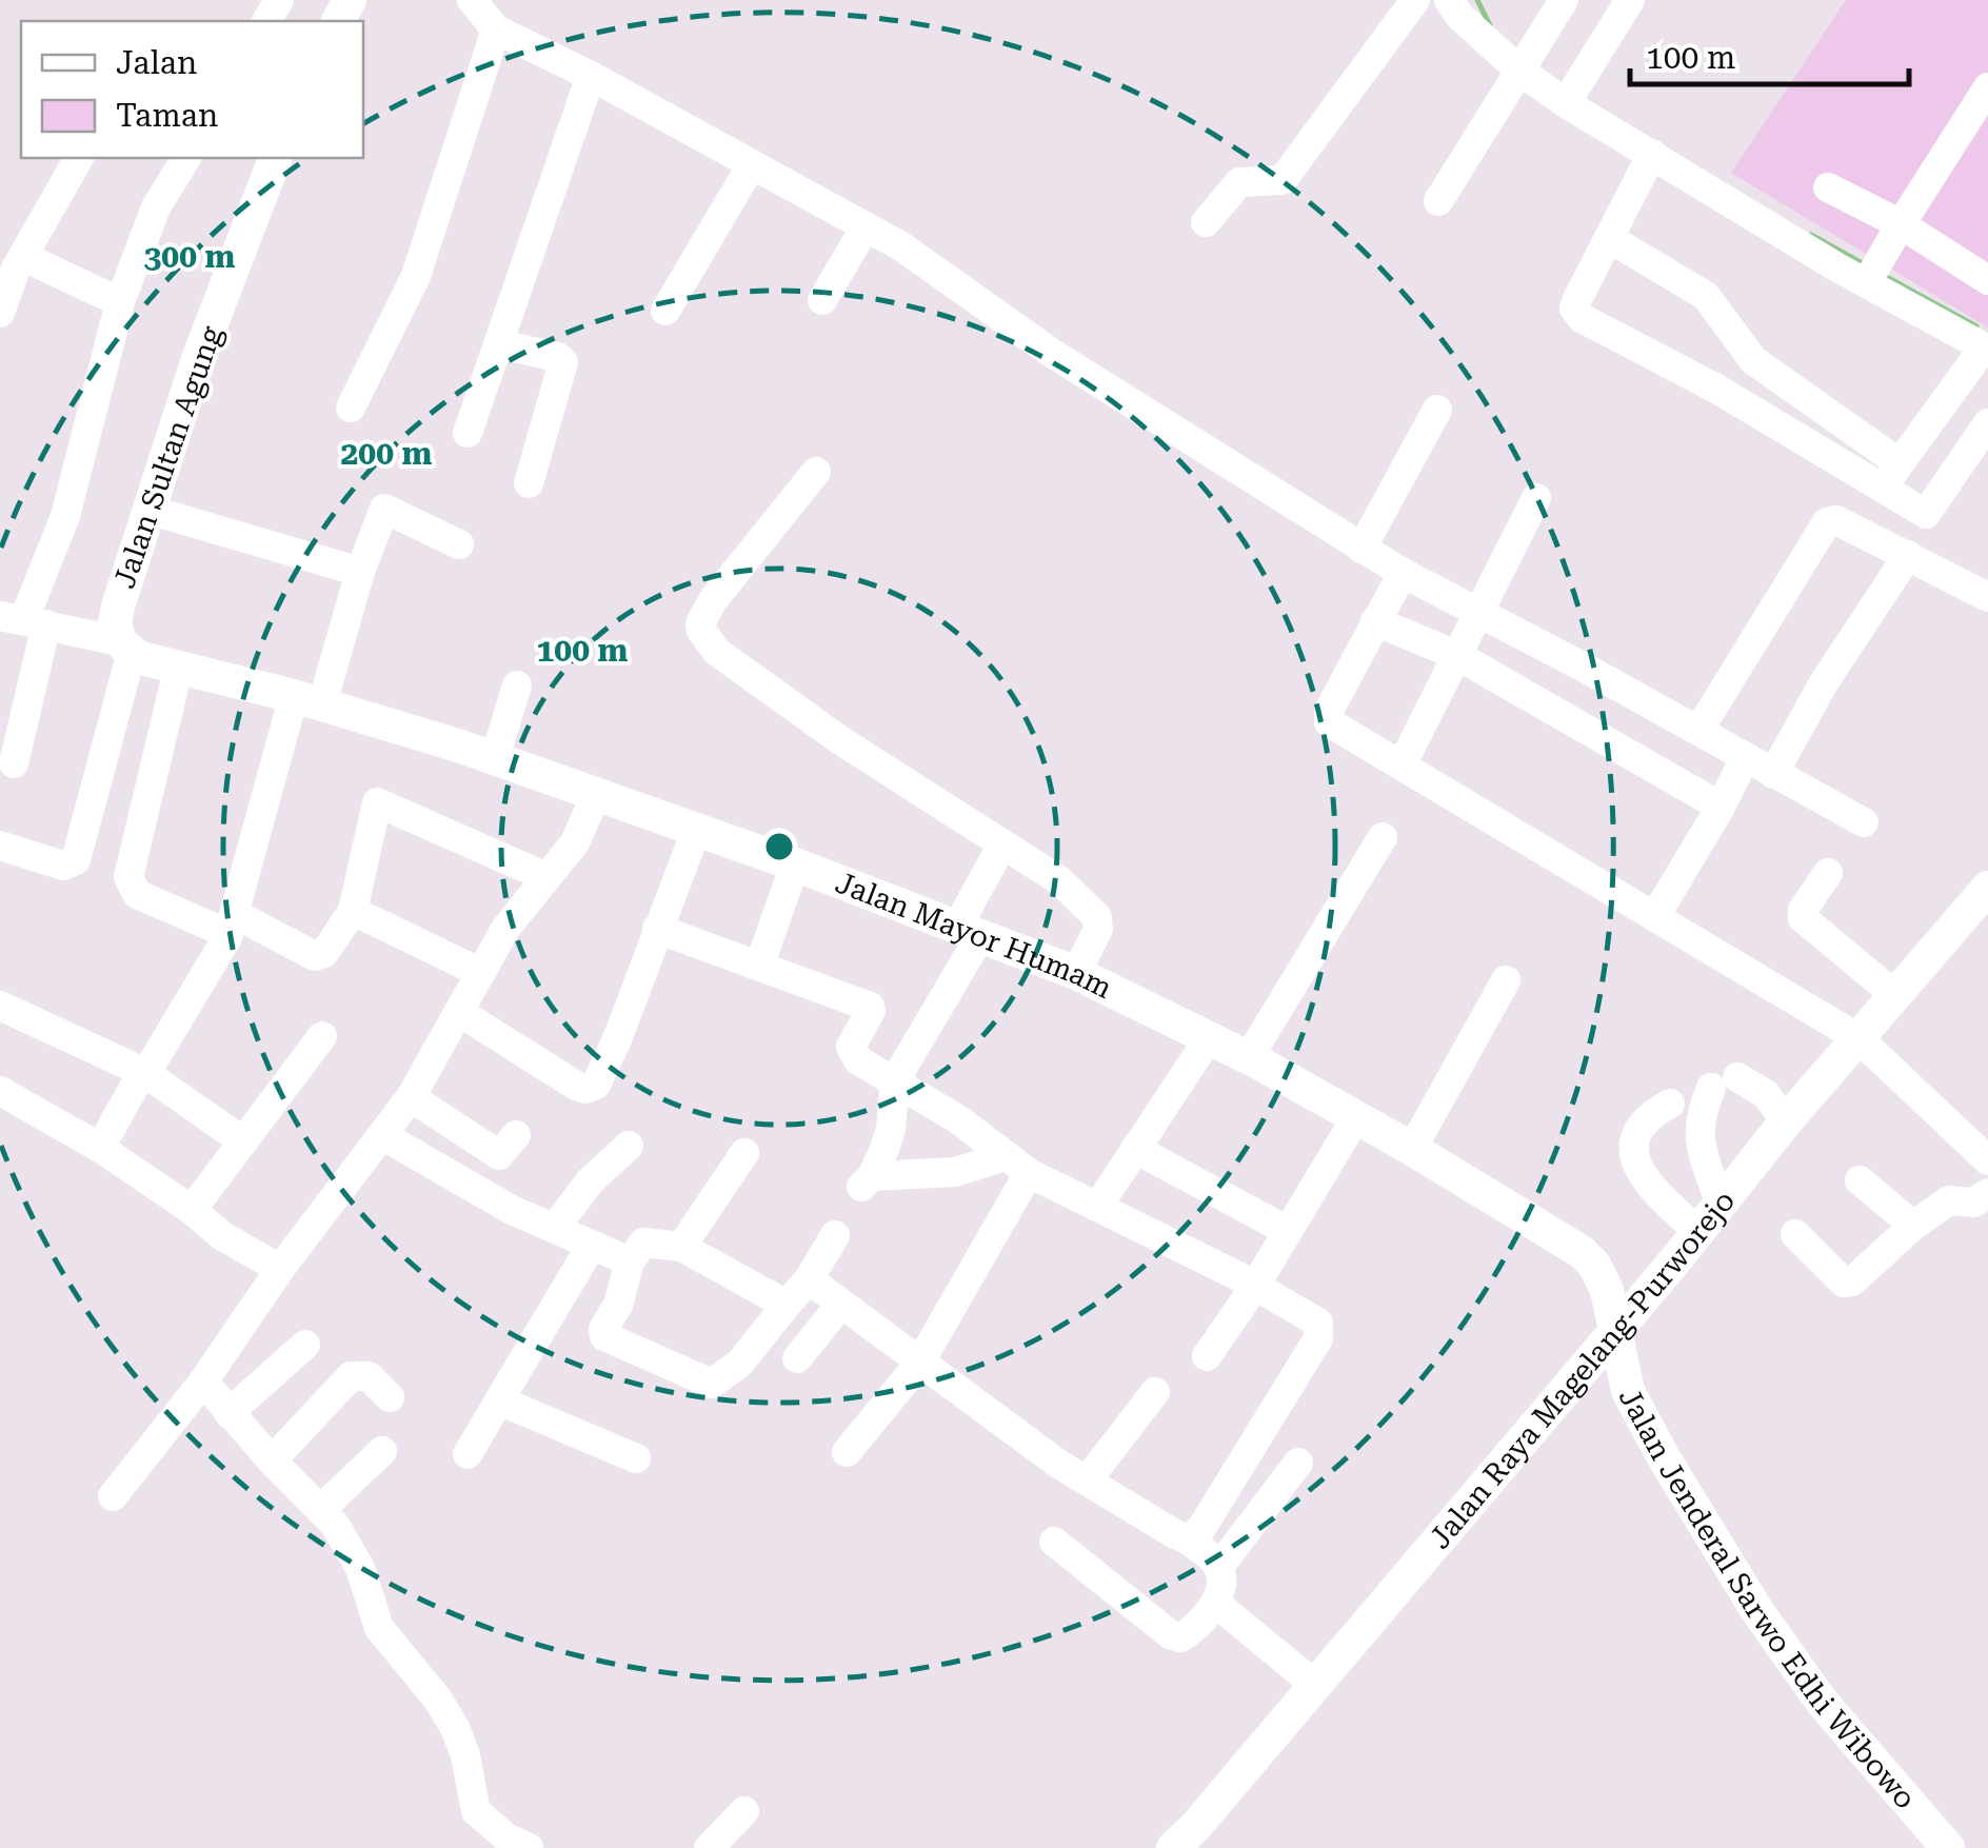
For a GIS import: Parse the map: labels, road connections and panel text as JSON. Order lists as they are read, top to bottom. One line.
{"streets":{"main road":["Jalan Sultan Agung","Jalan Mayor Humam","Jalan Raya Magelang-Purworejo","Jalan Jenderal Sarwo Edhi Wibowo"]},"crossings":[["Jalan Sultan Agung","Jalan Mayor Humam"],["Jalan Mayor Humam","Jalan Raya Magelang-Purworejo"],["Jalan Mayor Humam","Jalan Jenderal Sarwo Edhi Wibowo"],["Jalan Raya Magelang-Purworejo","Jalan Jenderal Sarwo Edhi Wibowo"]],"legend":["Jalan","Taman"],"scale_bar":"100 m","rings":["300 m","200 m","100 m"]}
